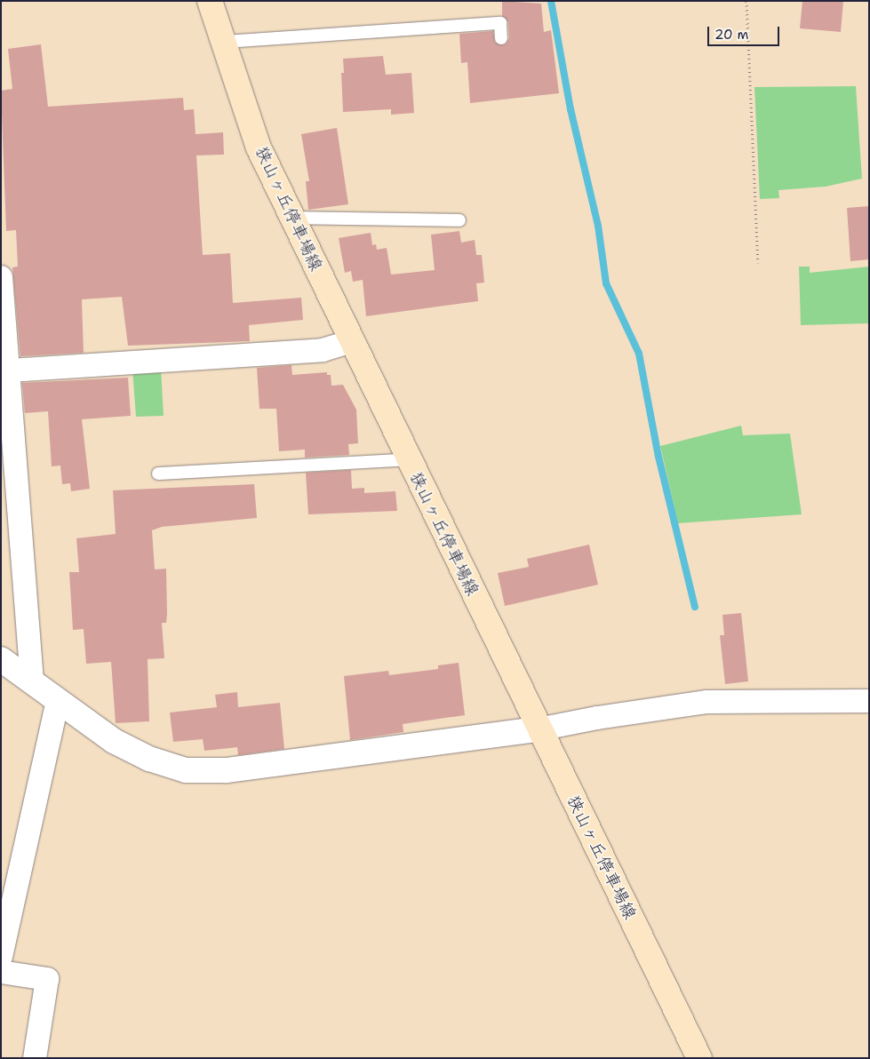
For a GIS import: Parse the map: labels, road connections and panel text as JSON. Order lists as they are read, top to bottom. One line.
{"streets":{"main road":["狭山ヶ丘停車場線"]},"scale_bar":"20 m"}
